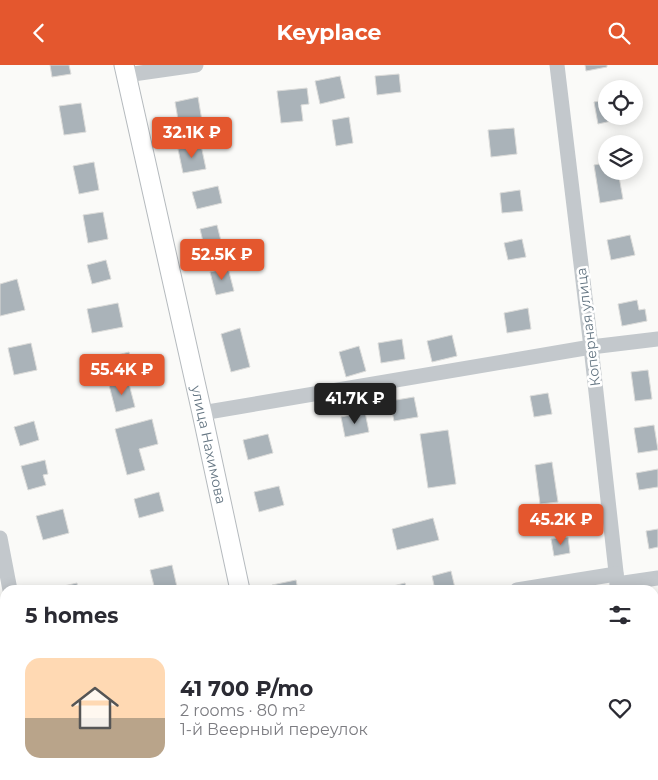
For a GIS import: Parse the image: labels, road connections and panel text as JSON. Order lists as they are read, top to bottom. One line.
{"streets":{"main road":["улица Нахимова"],"street":["Коперная улица"]},"page":{"header":"Keyplace","price":["32.1K ₽","52.5K ₽","55.4K ₽","41.7K ₽","45.2K ₽"],"heading":"5 homes","list":[{"name":"41 700 ₽/mo","note":"2 rooms · 80 m² · 1-й Веерный переулок"}]}}
